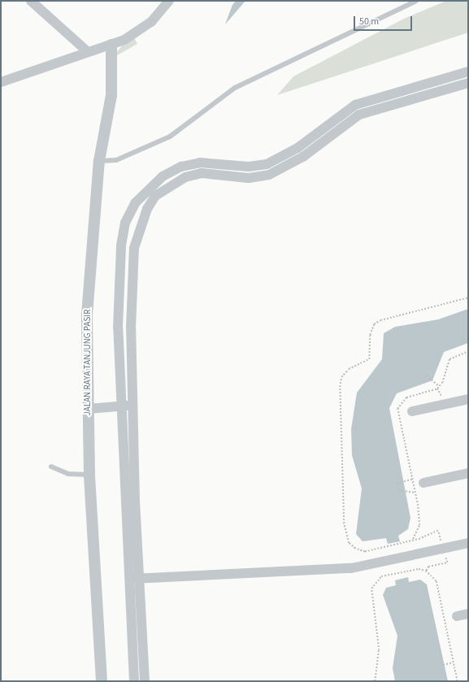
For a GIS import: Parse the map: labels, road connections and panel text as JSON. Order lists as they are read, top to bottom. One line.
{"streets":{"street":["JALAN RAYA TANJUNG PASIR"]},"scale_bar":"50 m"}
